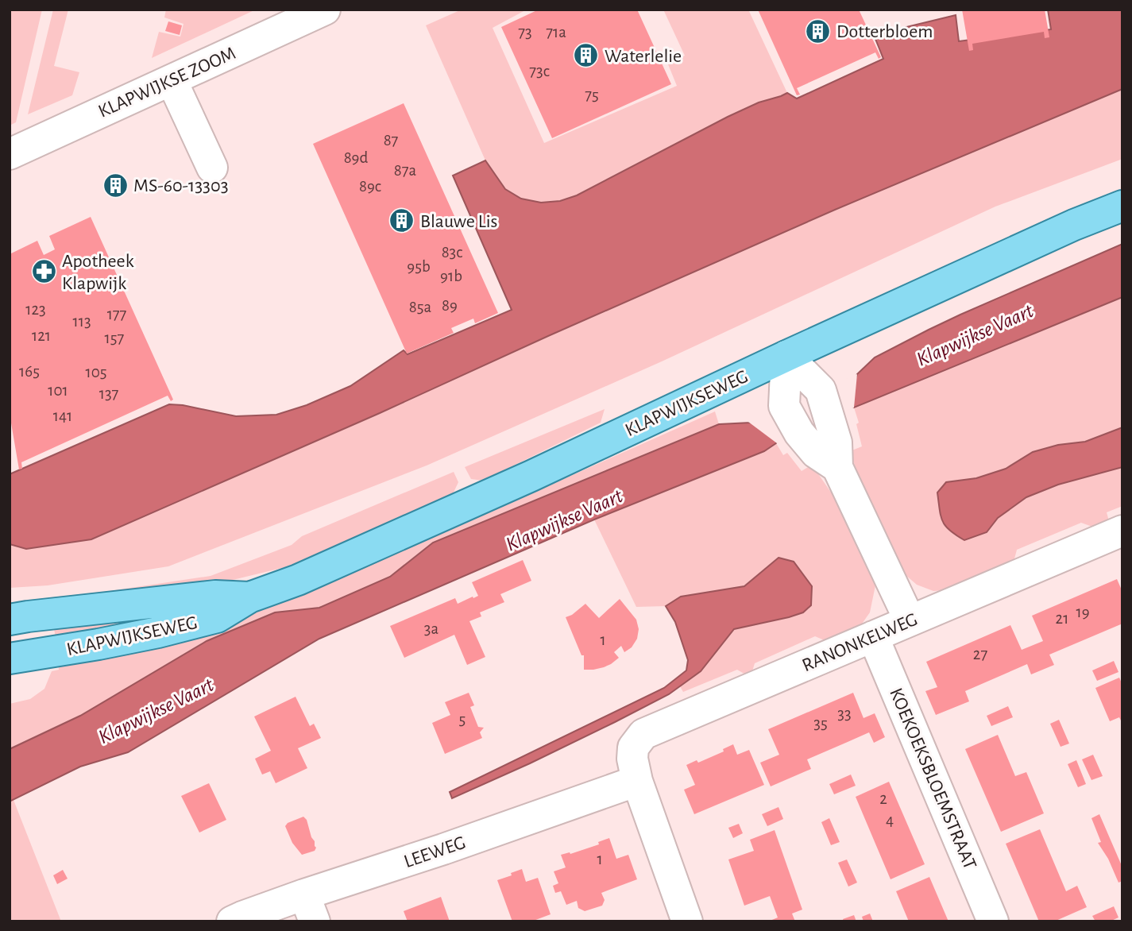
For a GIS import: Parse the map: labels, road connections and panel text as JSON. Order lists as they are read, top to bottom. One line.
{"streets":{"main road":["KLAPWIJKSEWEG"],"street":["KLAPWIJKSE ZOOM","RANONKELWEG","KOEKOEKSBLOEMSTRAAT","LEEWEG"]},"crossings":[["RANONKELWEG","KOEKOEKSBLOEMSTRAAT"],["RANONKELWEG","LEEWEG"]],"water":["Klapwijkse Vaart"],"places":{"building":["Dotterbloem","Waterlelie","MS-60-13303","Blauwe Lis"],"pharmacy":["Apotheek Klapwijk"]},"house_numbers":["73","71a","73c","75","87","89d","87a","89c","83c","95b","91b","89","85a","123","177","113","121","157","165","105","101","137","141","19","21","3a","1","27","33","5","35","2","4","1"]}
